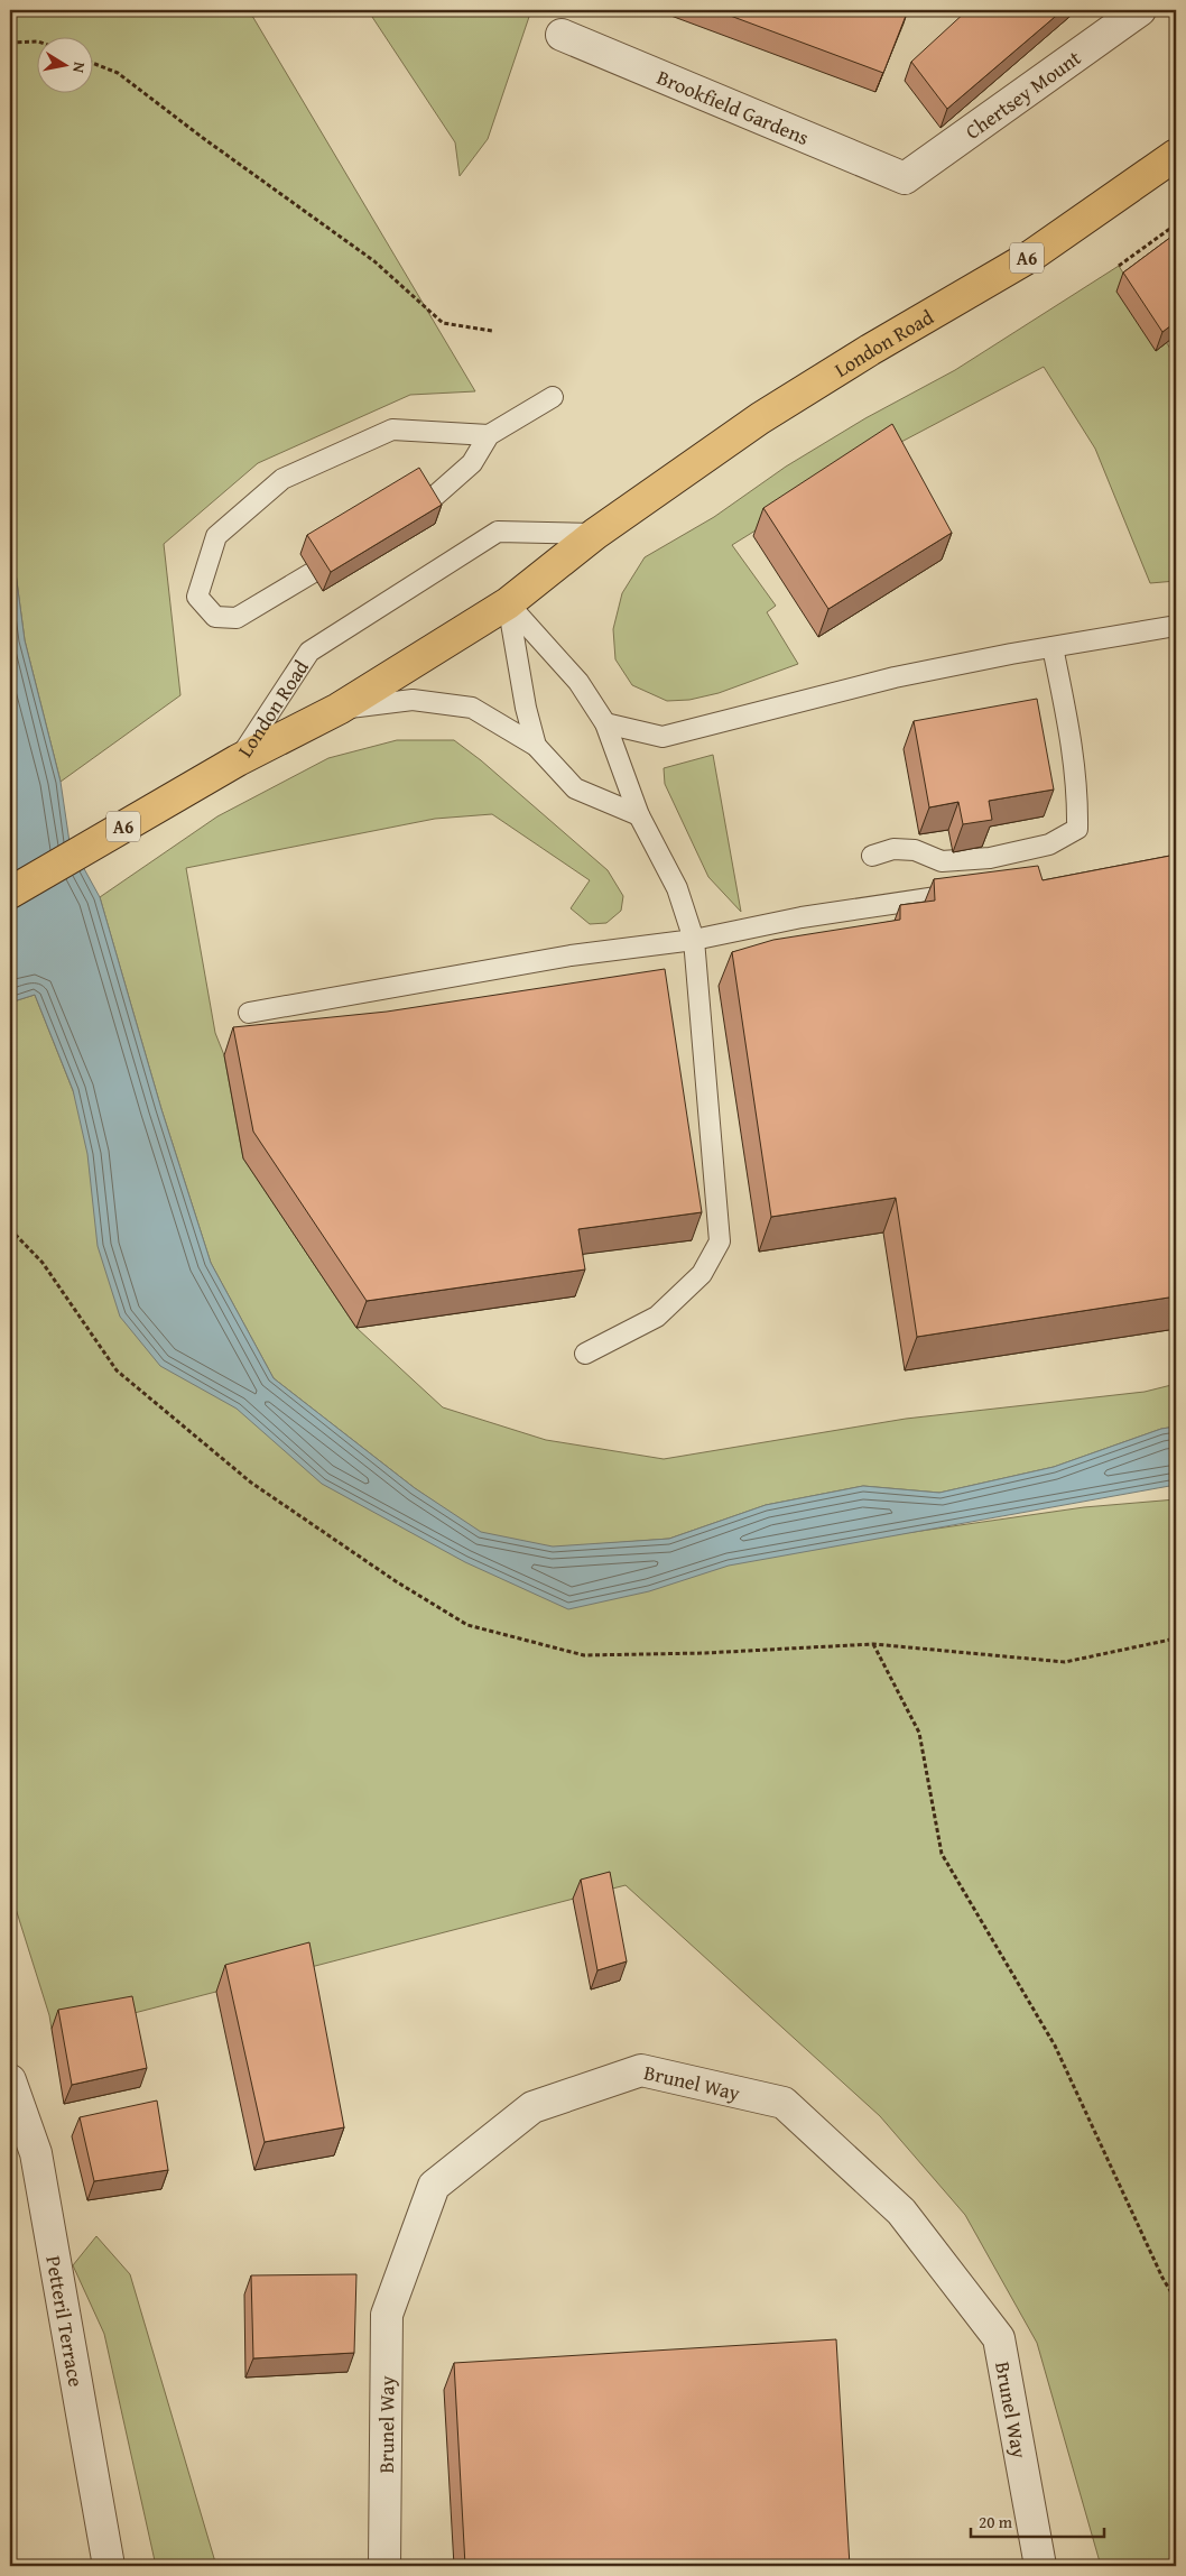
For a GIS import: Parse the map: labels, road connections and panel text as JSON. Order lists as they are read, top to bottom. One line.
{"streets":{"main road":["A6","London Road"],"street":["Chertsey Mount","Brookfield Gardens","Brunel Way","Petteril Terrace"]},"crossings":[["Chertsey Mount","Brookfield Gardens"],["A6","London Road"]],"scale_bar":"20 m","north":"right"}
